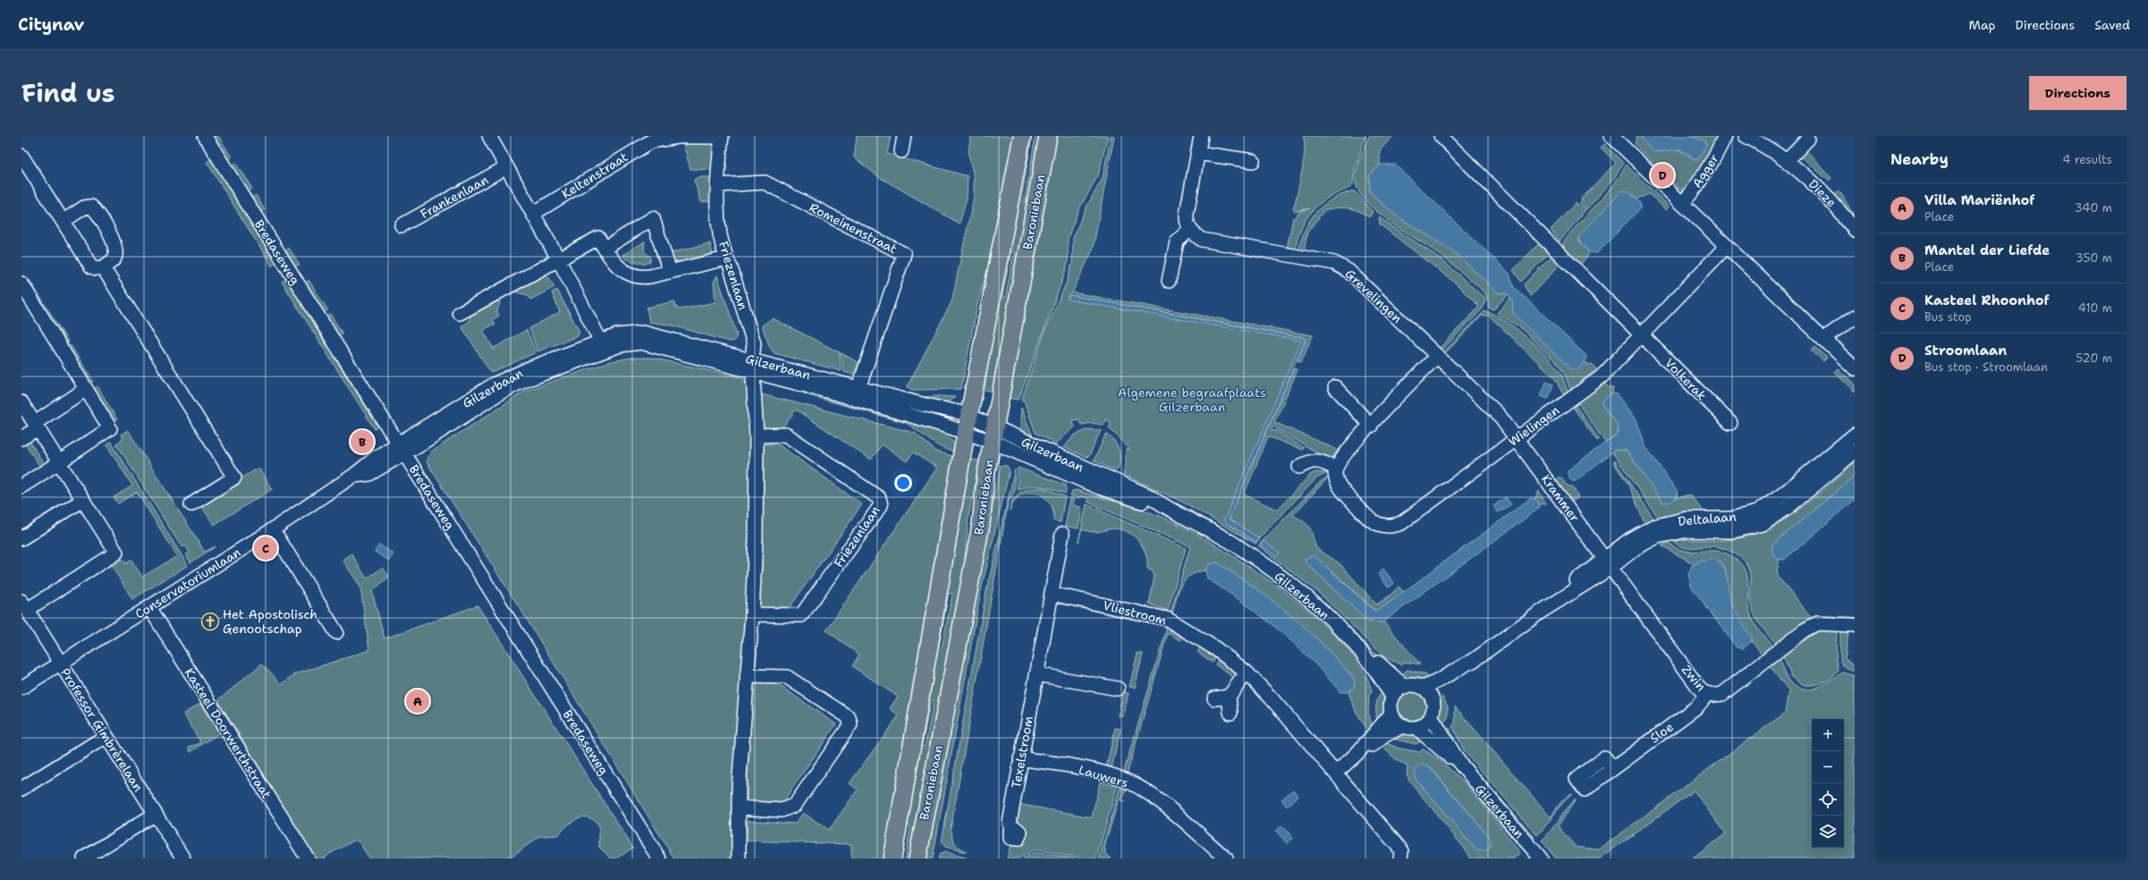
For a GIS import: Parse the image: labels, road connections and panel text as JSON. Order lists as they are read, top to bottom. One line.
{"streets":{"main road":["Baroniebaan"],"street":["Agger","Keltenstraat","Dieze","Frankenlaan","Romeinenstraat","Bredaseweg","Friezenlaan","Grevelingen","Gilzerbaan","Volkerak","Wielingen","Krammer","Deltalaan","Conservatoriumlaan","Vliestroom","Zwin","Professor Gimbrèrelaan","Sloe","Kasteel Doorwerthstraat","Texelstroom","Lauwers"]},"crossings":[["Keltenstraat","Friezenlaan"],["Baroniebaan","Gilzerbaan"],["Romeinenstraat","Friezenlaan"],["Romeinenstraat","Gilzerbaan"],["Bredaseweg","Gilzerbaan"],["Bredaseweg","Conservatoriumlaan"],["Friezenlaan","Gilzerbaan"],["Grevelingen","Wielingen"],["Grevelingen","Krammer"],["Gilzerbaan","Deltalaan"],["Gilzerbaan","Conservatoriumlaan"],["Volkerak","Wielingen"],["Wielingen","Krammer"],["Krammer","Deltalaan"],["Krammer","Zwin"],["Deltalaan","Zwin"],["Conservatoriumlaan","Professor Gimbrèrelaan"],["Conservatoriumlaan","Kasteel Doorwerthstraat"],["Vliestroom","Texelstroom"],["Zwin","Sloe"],["Texelstroom","Lauwers"]],"parks":["Algemene begraafplaats Gilzerbaan"],"places":{"church":["Het Apostolisch Genootschap"]},"page":{"header":"Citynav","nav":["Map","Directions","Saved"],"title":"Find us","buttons":"Directions","heading":["Nearby","4 results"],"pins":["D","B","C","A"],"list":[{"mark":"A","name":"Villa Mariënhof","note":"Place","value":"340 m"},{"mark":"B","name":"Mantel der Liefde","note":"Place","value":"350 m"},{"mark":"C","name":"Kasteel Rhoonhof","note":"Bus stop","value":"410 m"},{"mark":"D","name":"Stroomlaan","note":"Bus stop · Stroomlaan","value":"520 m"}],"map_buttons":["+","−"]}}
